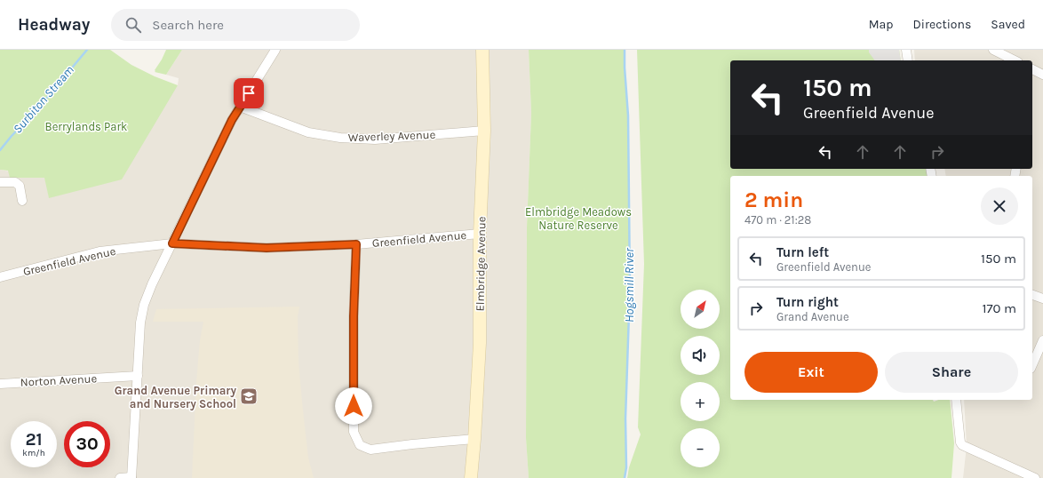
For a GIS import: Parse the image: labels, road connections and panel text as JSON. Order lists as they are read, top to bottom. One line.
{"streets":{"street":["Waverley Avenue","Greenfield Avenue","Elmbridge Avenue","Norton Avenue"]},"crossings":[["Waverley Avenue","Elmbridge Avenue"],["Greenfield Avenue","Elmbridge Avenue"]],"water":["Surbiton Stream","Hogsmill River"],"parks":["Berrylands Park","Elmbridge Meadows Nature Reserve"],"places":{"school or university":["Grand Avenue Primary and Nursery School"]},"north":"top right","page":{"header":"Headway","search":"Search here","nav":["Map","Directions","Saved"],"turn":["150 m","Greenfield Avenue"],"heading":["2 min","470 m · 21:28"],"list":[{"name":"Turn left","note":"Greenfield Avenue","value":"150 m"},{"name":"Turn right","note":"Grand Avenue","value":"170 m"}],"map_buttons":["+","−"],"buttons":["Exit","Share"],"speed":"21 km/h","limit":"30"}}
